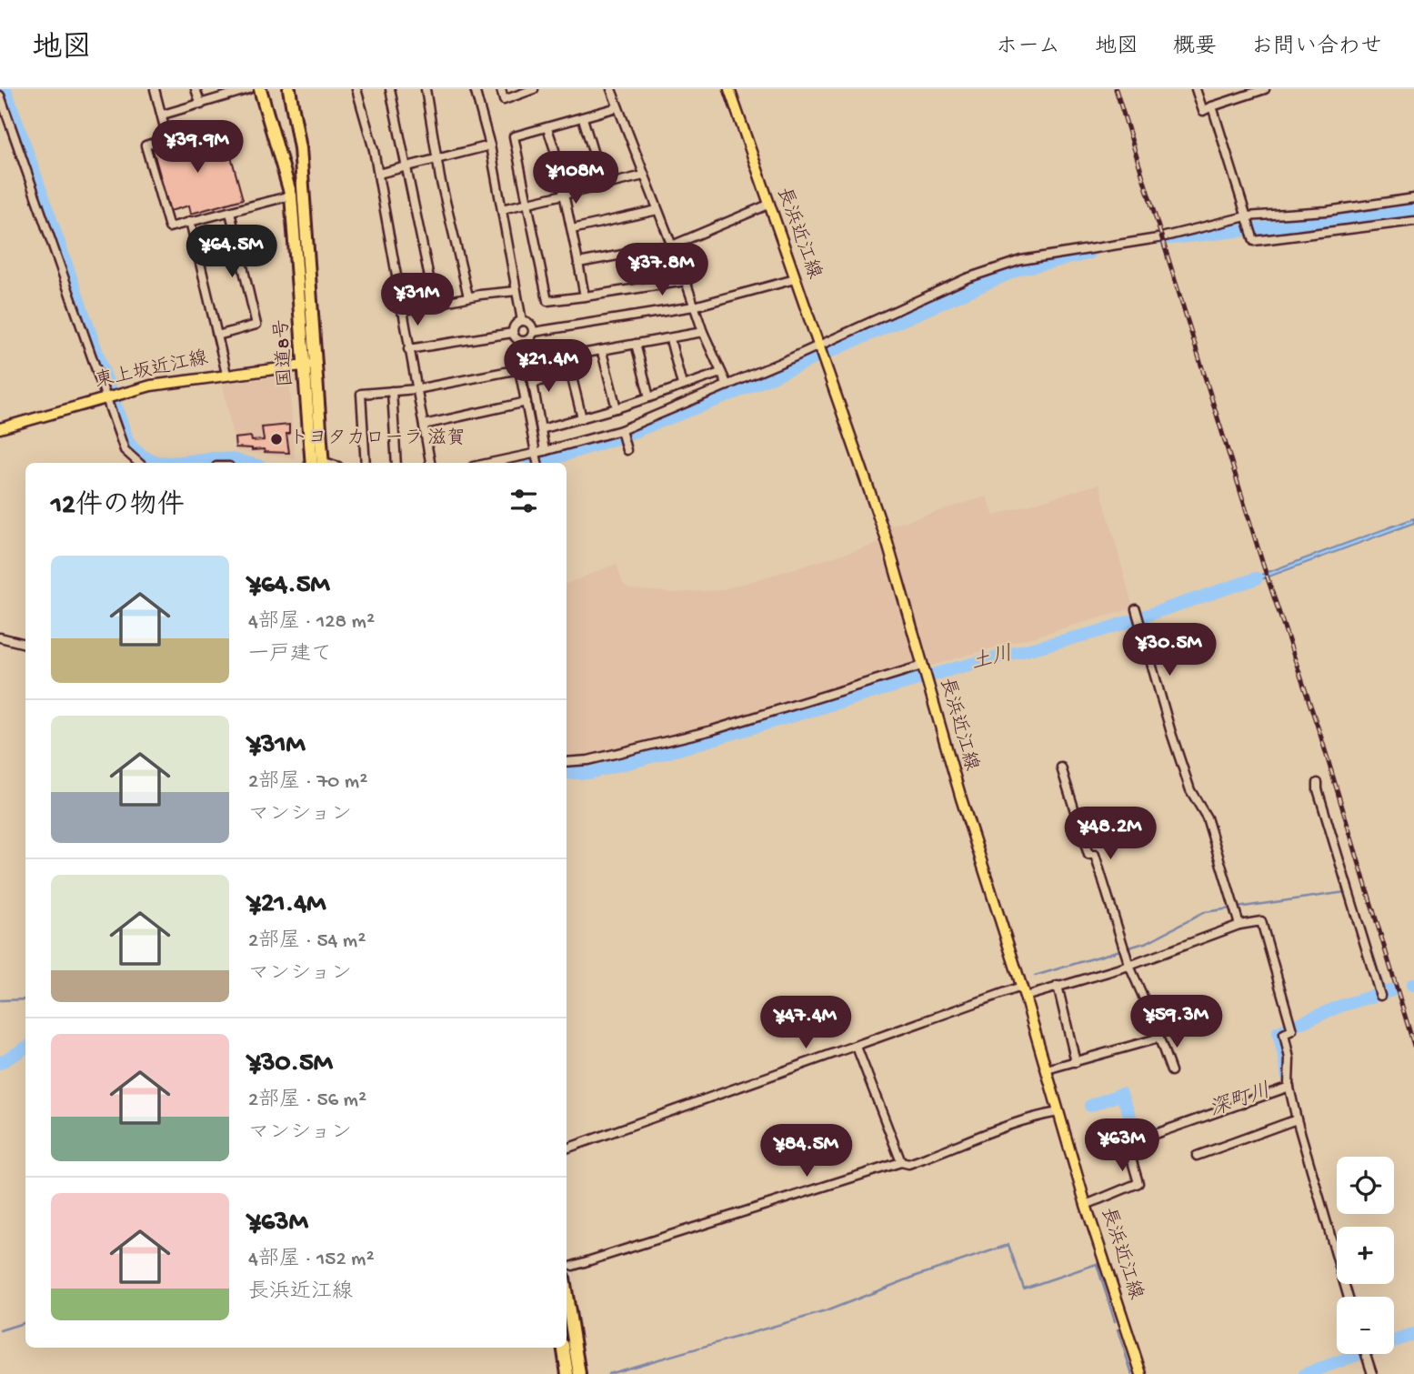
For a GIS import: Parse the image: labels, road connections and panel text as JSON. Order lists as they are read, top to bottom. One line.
{"streets":{"highway":["国道8号"],"main road":["長浜近江線","東上坂近江線"]},"crossings":[["国道8号","東上坂近江線"]],"water":["土川","深町川"],"places":["トヨタカローラ 滋賀"],"page":{"header":"地図","nav":["ホーム","地図","概要","お問い合わせ"],"price":["¥39.9M","¥108M","¥64.5M","¥37.8M","¥31M","¥21.4M","¥30.5M","¥48.2M","¥59.3M","¥47.4M","¥63M","¥84.5M"],"heading":"12件の物件","list":[{"name":"¥64.5M","note":"4部屋 · 128 m² · 一戸建て"},{"name":"¥31M","note":"2部屋 · 70 m² · マンション"},{"name":"¥21.4M","note":"2部屋 · 54 m² · マンション"},{"name":"¥30.5M","note":"2部屋 · 56 m² · マンション"},{"name":"¥63M","note":"4部屋 · 152 m² · 長浜近江線"}],"map_buttons":["+","−"]}}
